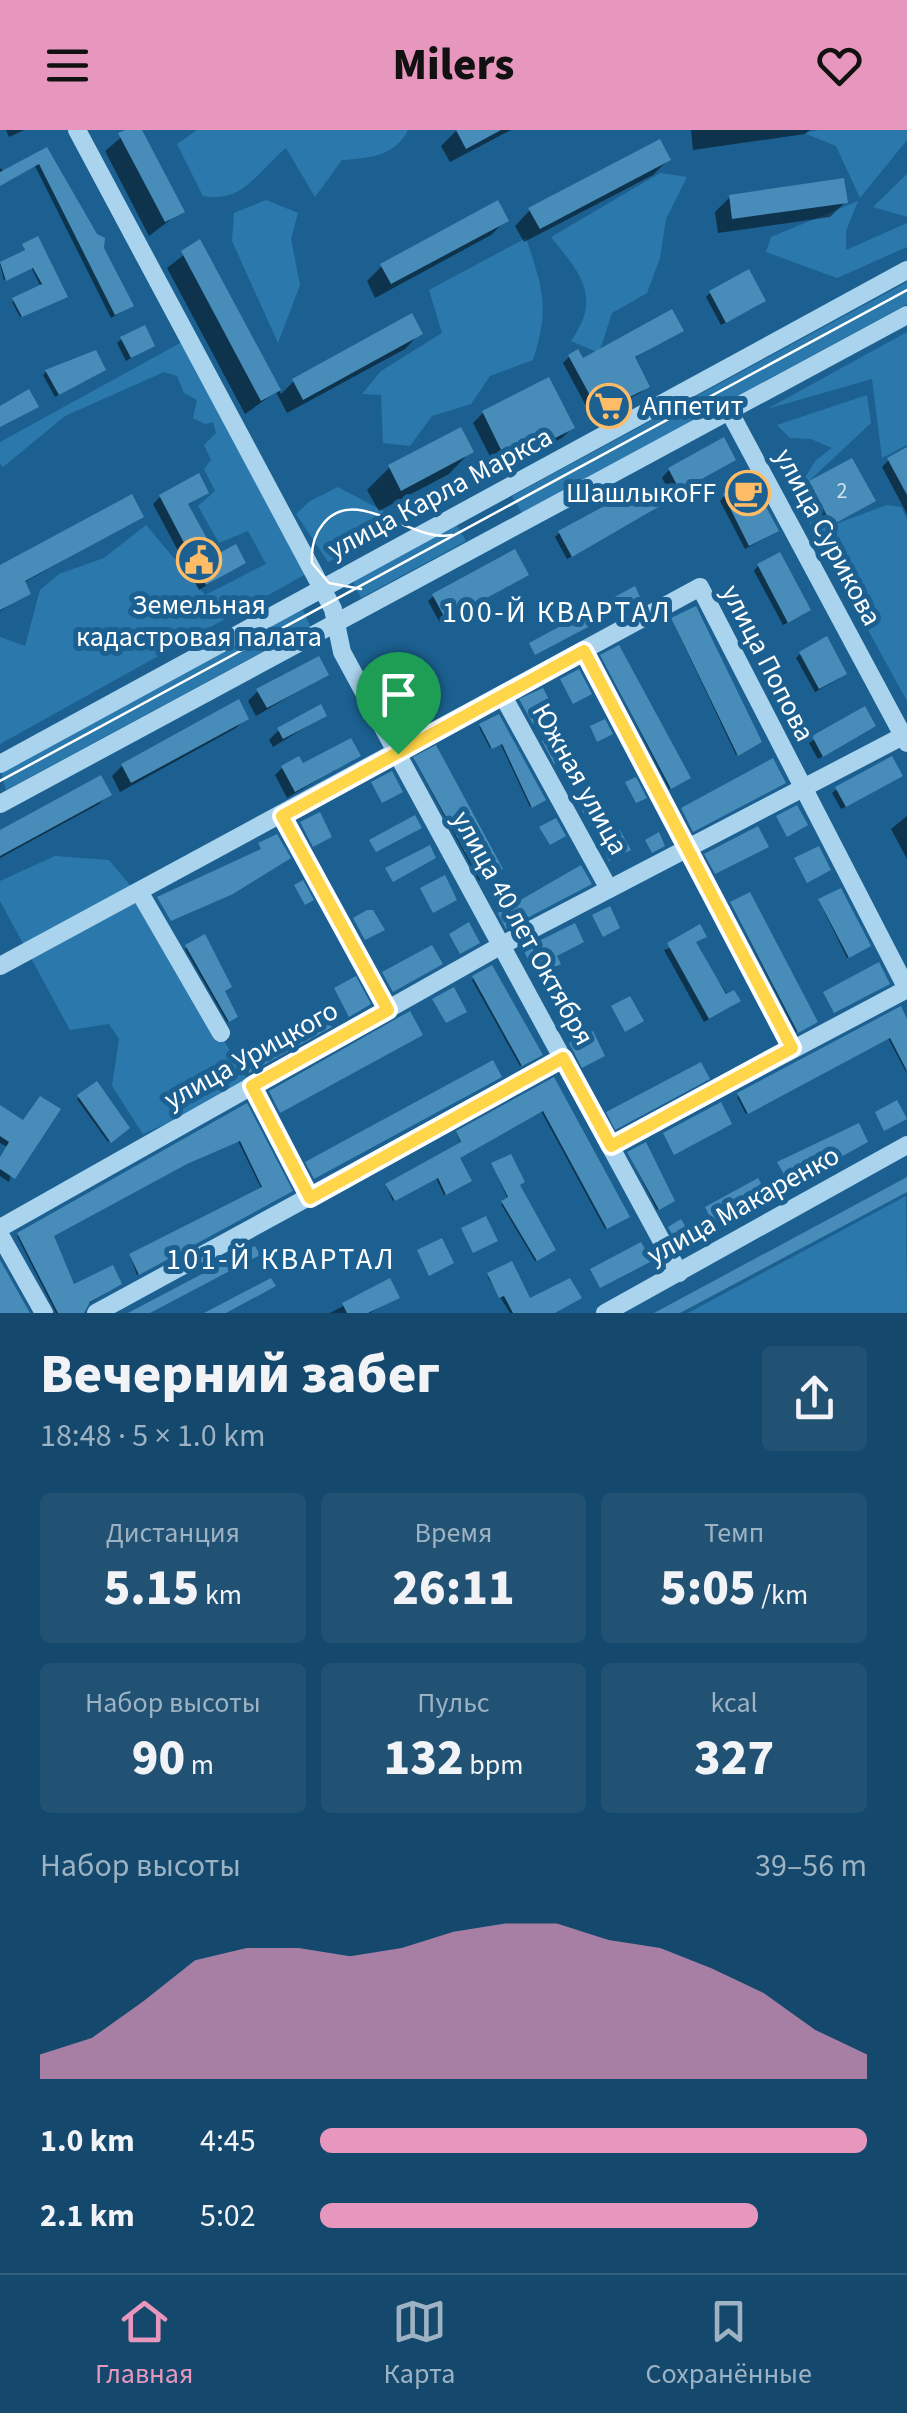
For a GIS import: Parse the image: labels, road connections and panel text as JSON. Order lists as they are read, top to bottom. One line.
{"streets":{"street":["улица Карла Маркса","улица Сурикова","улица Попова","Южная улица","улица 40 лет Октября","улица Урицкого","улица Макаренко"]},"crossings":[["улица Карла Маркса","улица 40 лет Октября"],["улица Сурикова","улица Урицкого"],["улица Попова","Южная улица"],["улица Попова","улица 40 лет Октября"],["улица Попова","улица Урицкого"],["Южная улица","улица Урицкого"],["улица 40 лет Октября","улица Урицкого"],["улица 40 лет Октября","улица Макаренко"]],"districts":["100-Й КВАРТАЛ","101-Й КВАРТАЛ"],"places":{"supermarket":["Аппетит"],"cafe":["ШашлыкoFF"],"public building":["Земельная кадастровая палата"]},"house_numbers":["2"],"page":{"header":"Milers","heading":["Вечерний забег","18:48 · 5 × 1.0 km"],"stats":[["Дистанция","5.15 km"],["Время","26:11"],["Темп","5:05 /km"],["Набор высоты","90 m"],["Пульс","132 bpm"],["kcal","327"]],"chart":["Набор высоты","39–56 m"],"list":[{"name":"1.0 km","note":"4:45"},{"name":"2.1 km","note":"5:02"}],"tabs":["Главная","Карта","Сохранённые"]}}
